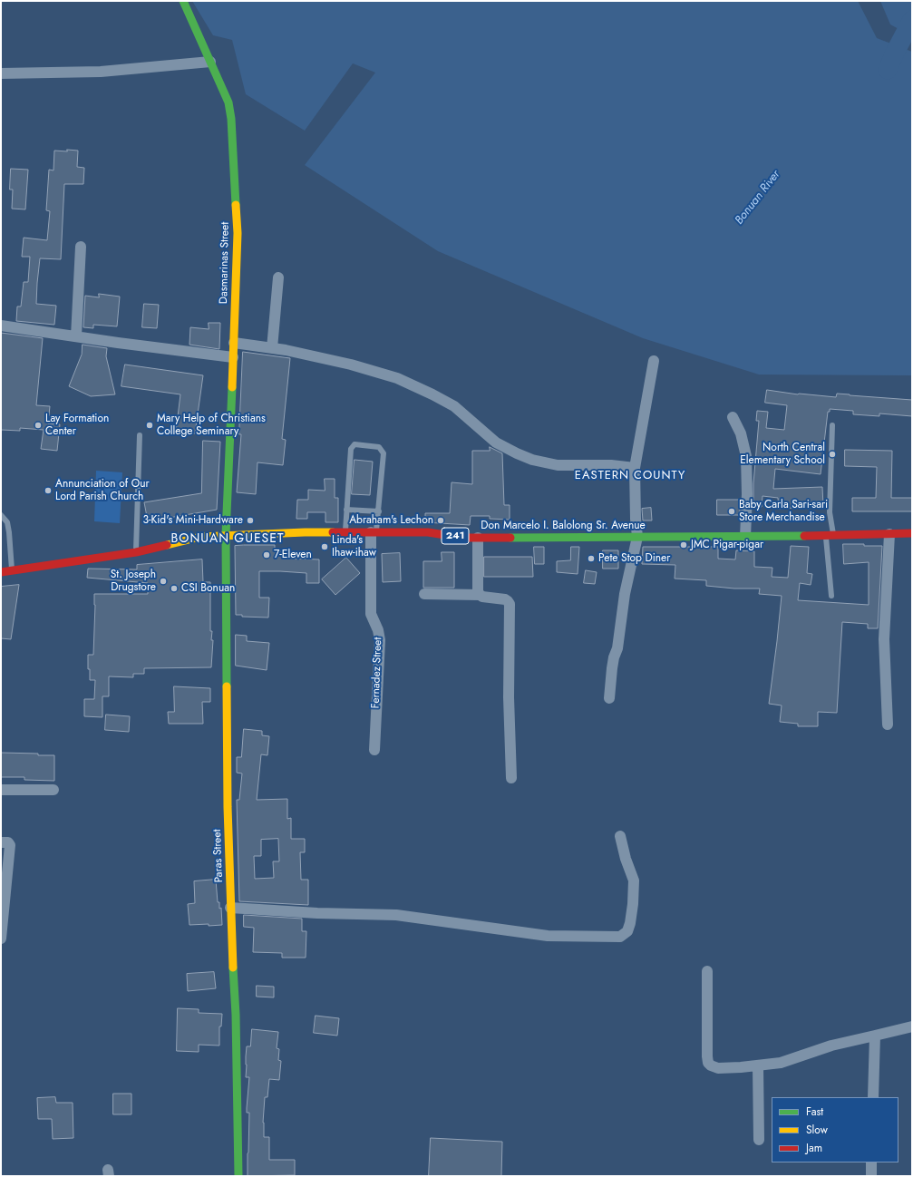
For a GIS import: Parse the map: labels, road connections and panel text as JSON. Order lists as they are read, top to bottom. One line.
{"streets":{"street":["Dasmarinas Street","Don Marcelo I. Balolong Sr. Avenue","241","Fernadez Street","Paras Street"]},"crossings":[["Dasmarinas Street","Don Marcelo I. Balolong Sr. Avenue"],["Dasmarinas Street","Paras Street"],["Don Marcelo I. Balolong Sr. Avenue","Fernadez Street"],["Don Marcelo I. Balolong Sr. Avenue","Paras Street"]],"districts":["EASTERN COUNTY","BONUAN GUESET"],"water":["Bonuan River"],"places":["Lay Formation Center","Mary Help of Christians College Seminary","North Central Elementary School","Annunciation of Our Lord Parish Church","Baby Carla Sari-sari Store Merchandise","3-Kid's Mini-Hardware","Abraham's Lechon","JMC Pigar-pigar","Linda's Ihaw-ihaw","7-Eleven","Pete Stop Diner","St. Joseph Drugstore","CSI Bonuan"],"legend":["Fast","Slow","Jam"]}
